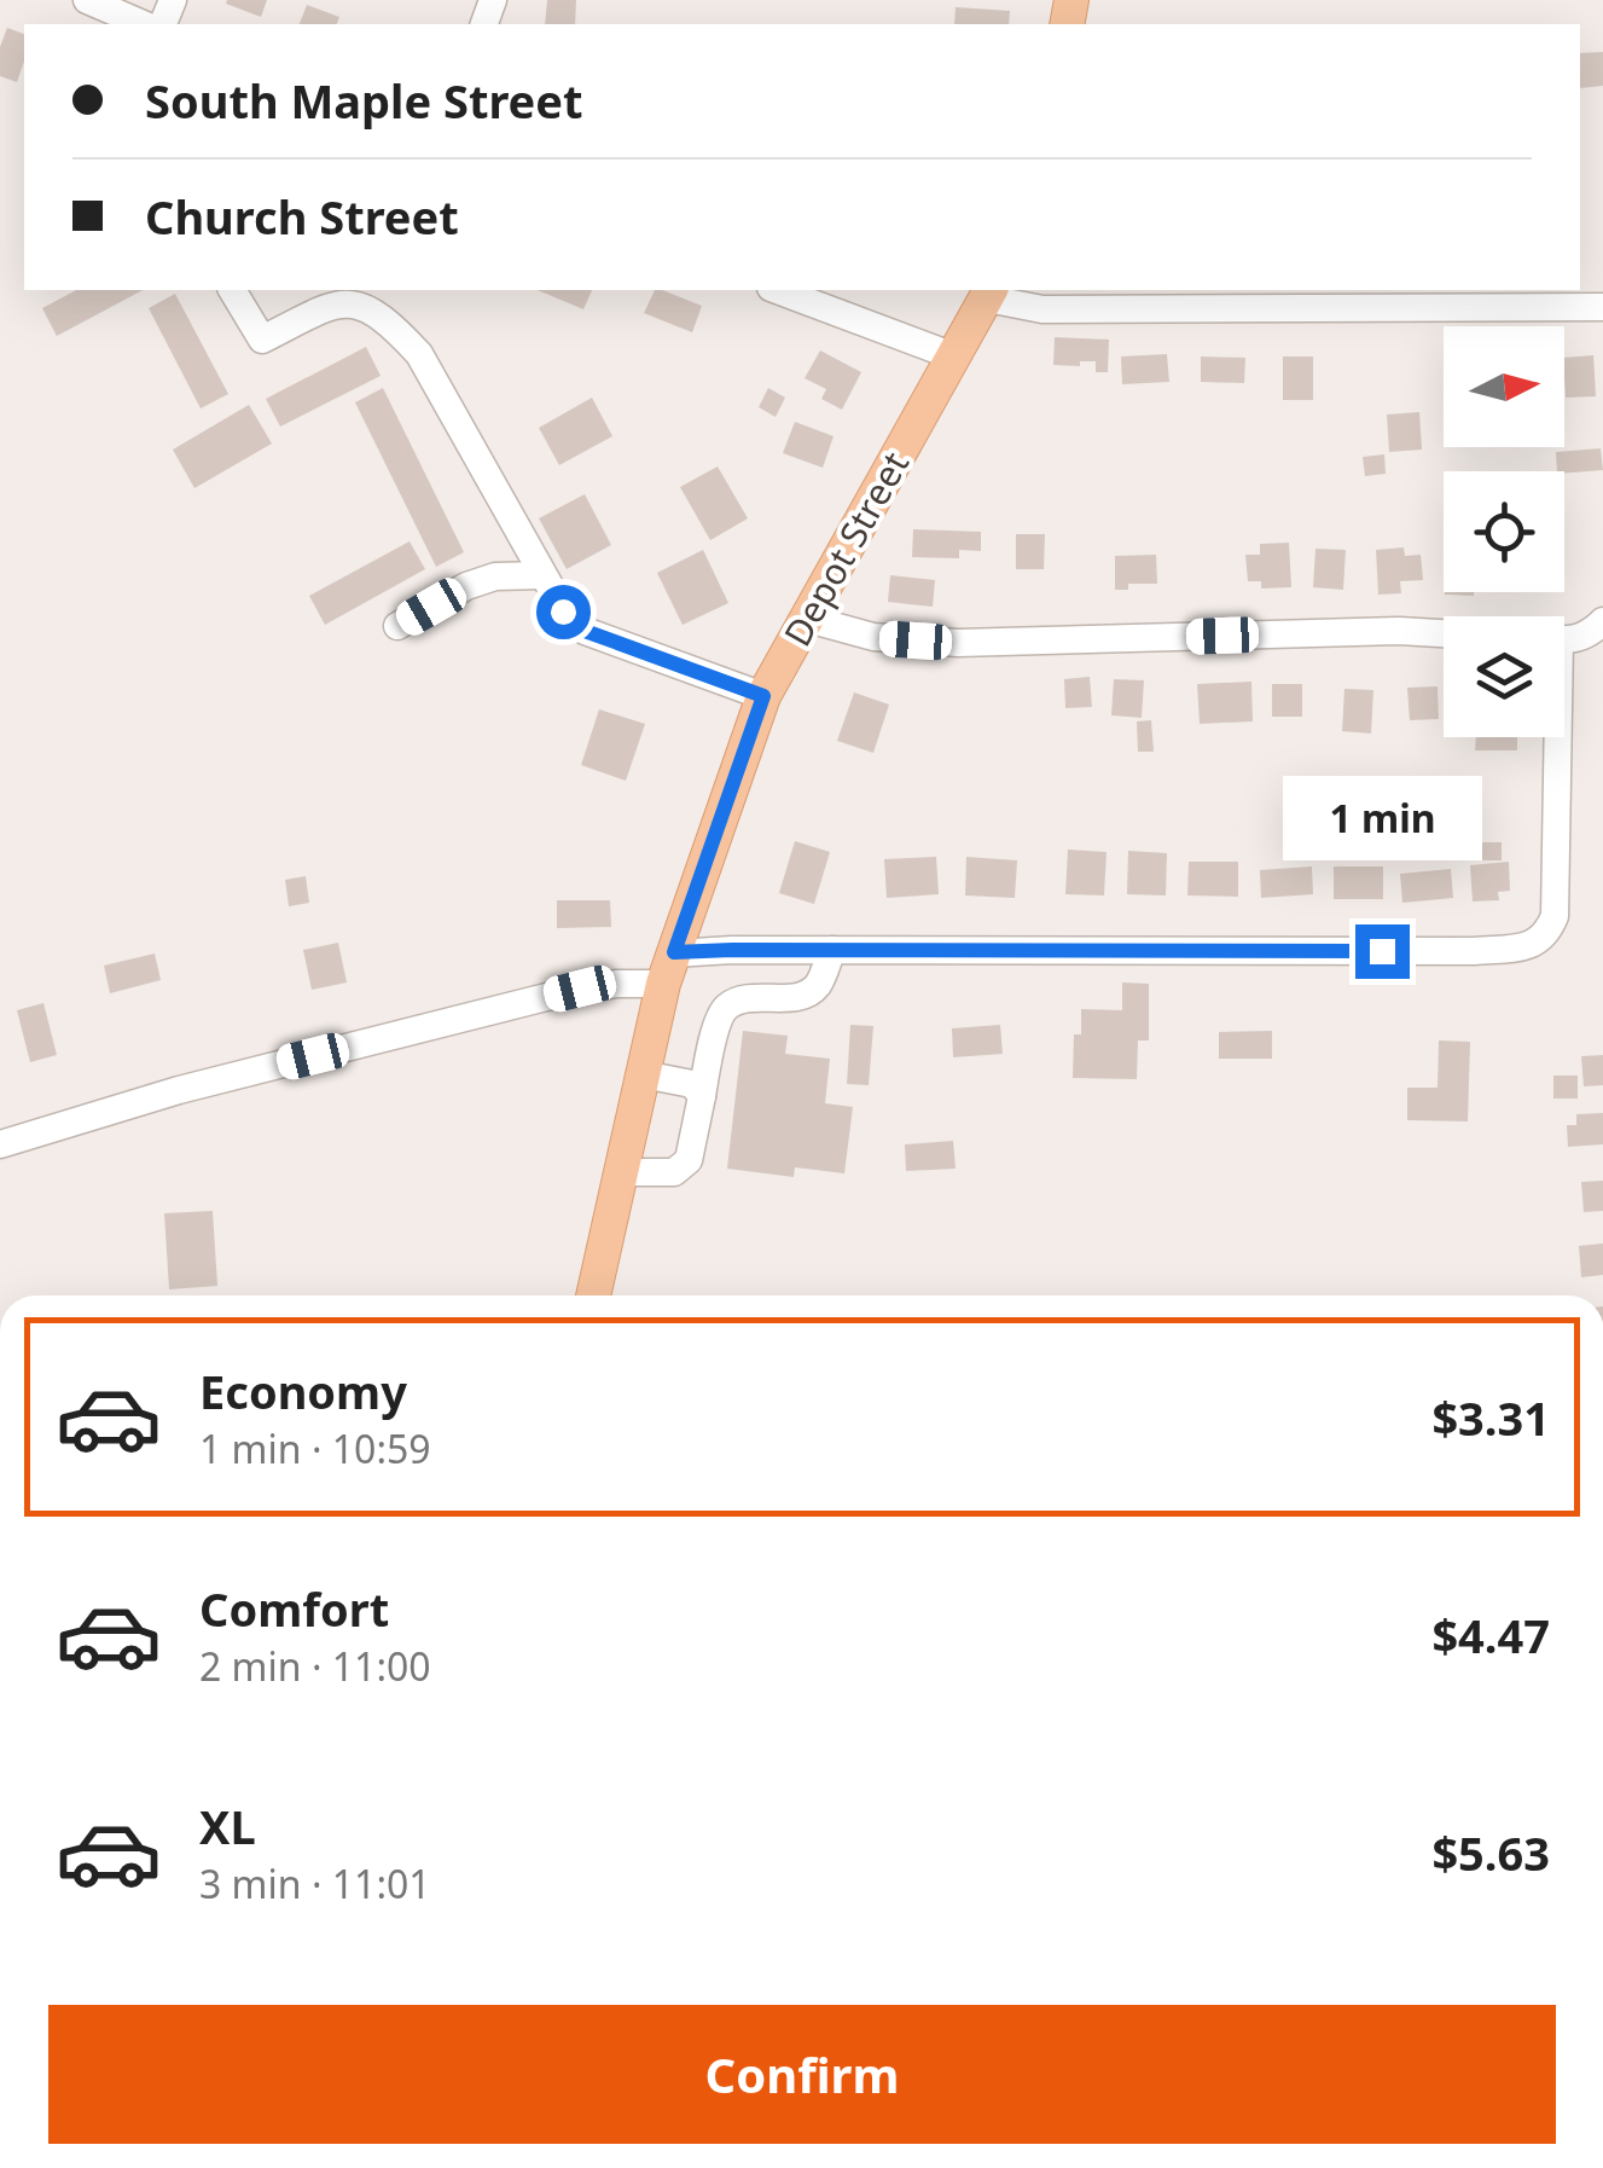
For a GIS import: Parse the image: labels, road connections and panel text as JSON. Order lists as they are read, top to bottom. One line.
{"streets":{"main road":["Depot Street"]},"north":"right","page":{"banner":["South Maple Street","Church Street"],"bubble":"1 min","list":[{"name":"Economy","note":"1 min · 10:59","value":"$3.31"},{"name":"Comfort","note":"2 min · 11:00","value":"$4.47"},{"name":"XL","note":"3 min · 11:01","value":"$5.63"}],"buttons":"Confirm"}}
